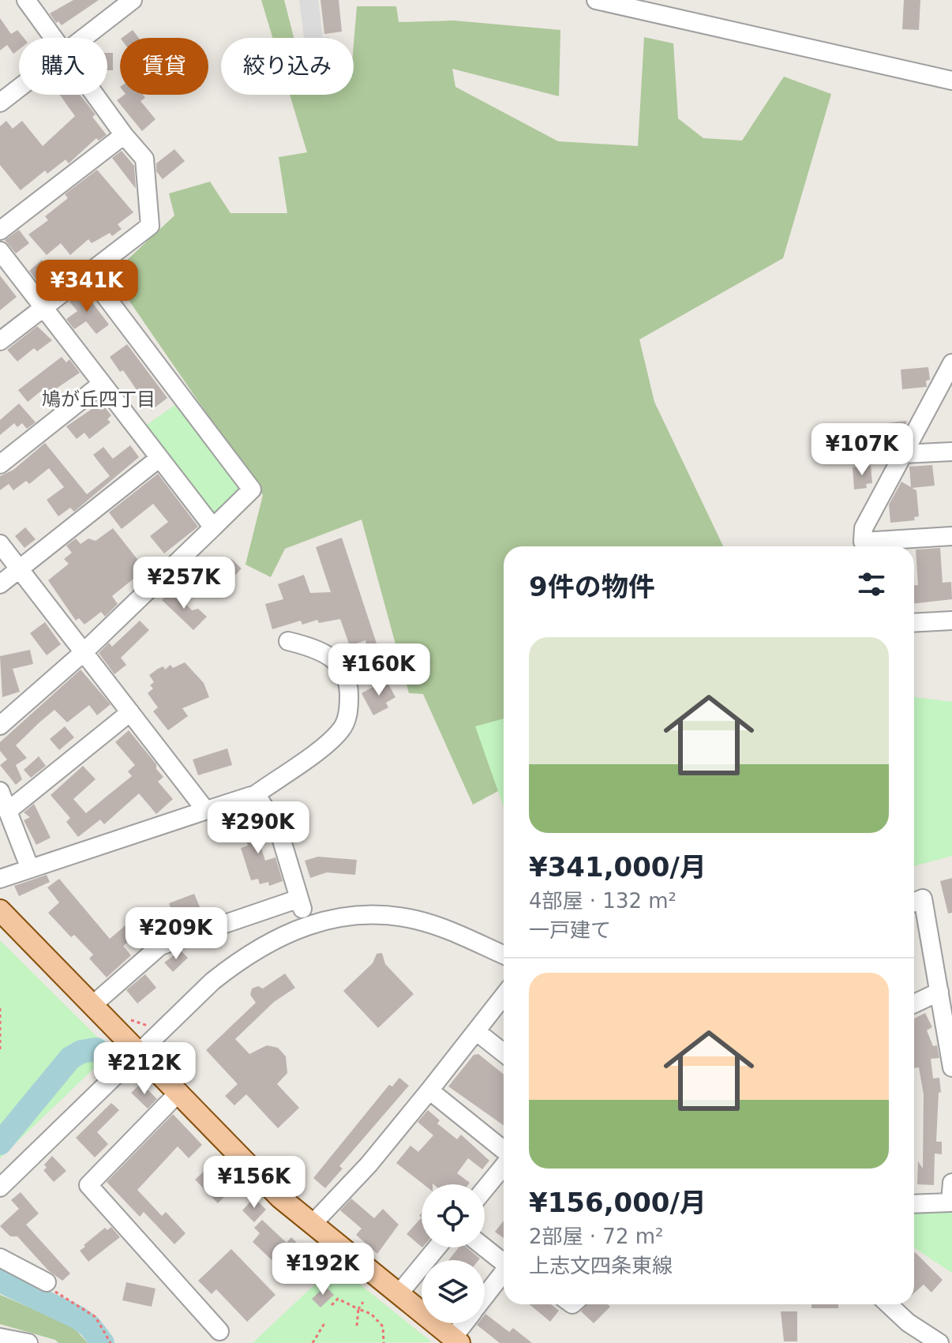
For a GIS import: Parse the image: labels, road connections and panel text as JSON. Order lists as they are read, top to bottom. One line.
{"districts":["鳩が丘四丁目"],"page":{"chip":["購入","賃貸","絞り込み"],"price":["¥341K","¥107K","¥257K","¥160K","¥290K","¥209K","¥212K","¥156K","¥192K"],"heading":"9件の物件","list":[{"name":"¥341,000/月","note":"4部屋 · 132 m² · 一戸建て"},{"name":"¥156,000/月","note":"2部屋 · 72 m² · 上志文四条東線"}]}}
